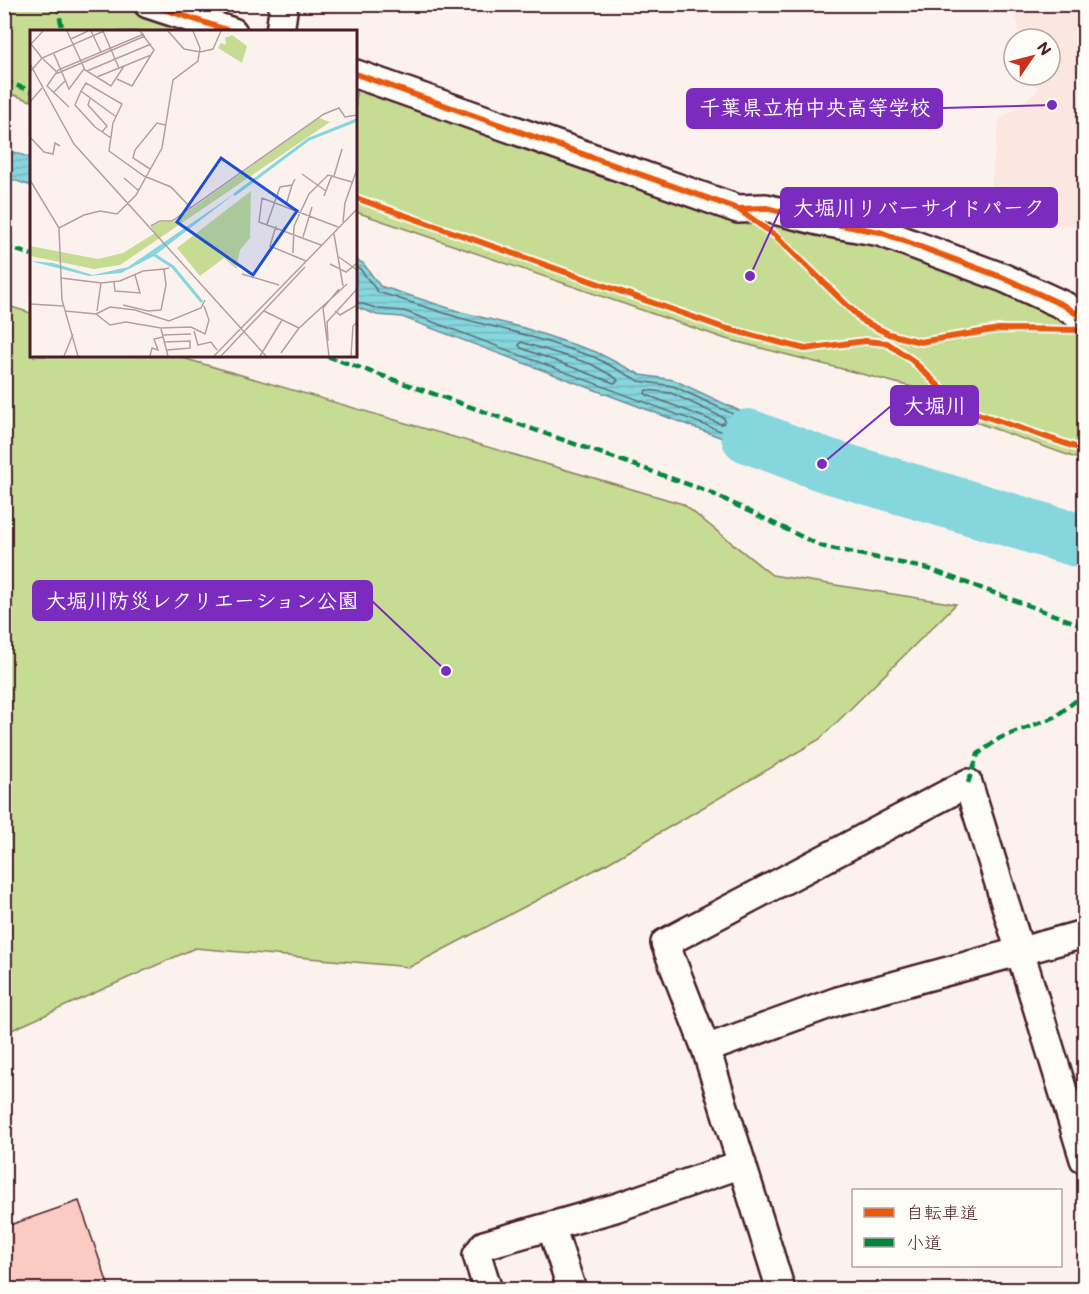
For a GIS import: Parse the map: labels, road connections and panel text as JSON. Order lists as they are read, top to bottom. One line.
{"places":["千葉県立柏中央高等学校","大堀川リバーサイドパーク","大堀川","大堀川防災レクリエーション公園"],"legend":["自転車道","小道"],"north":"top right"}
